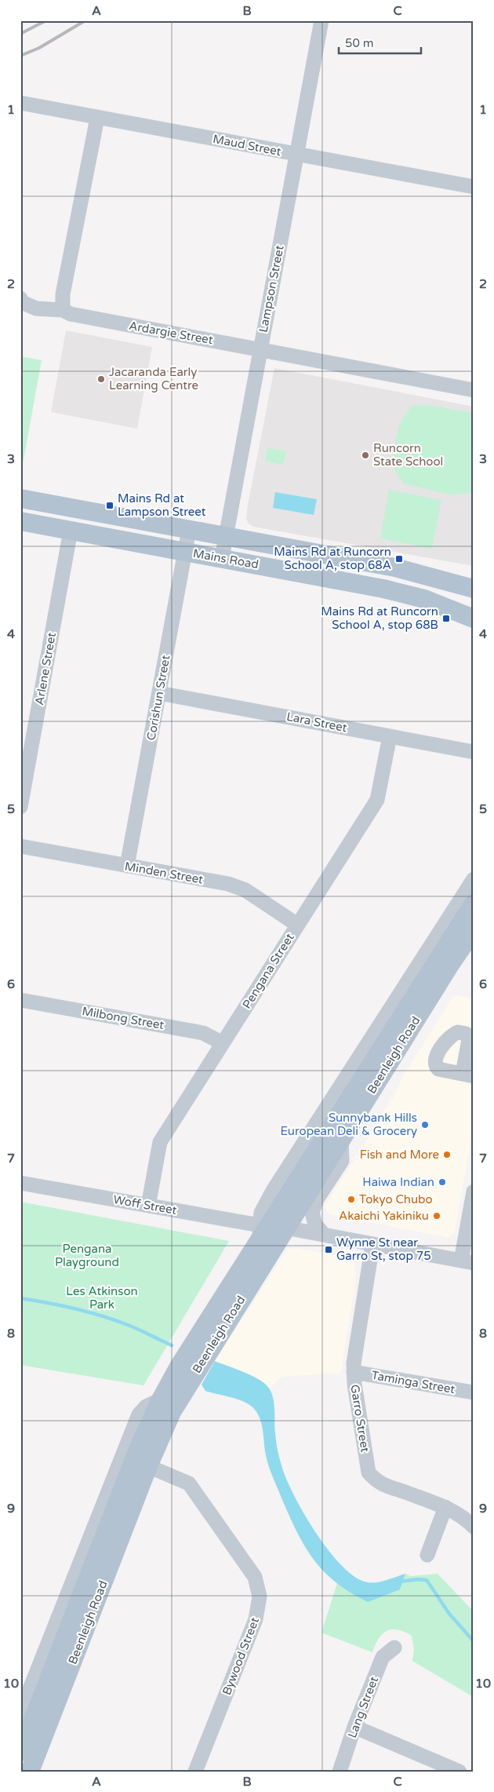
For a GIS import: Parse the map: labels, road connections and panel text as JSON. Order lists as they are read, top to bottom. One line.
{"streets":{"main road":["Mains Road","Beenleigh Road"],"street":["Maud Street","Lampson Street","Ardargie Street","Arlene Street","Corishun Street","Lara Street","Minden Street","Pengana Street","Milbong Street","Woff Street","Taminga Street","Garro Street","Bywood Street","Lang Street"]},"crossings":[["Maud Street","Lampson Street"],["Lampson Street","Ardargie Street"],["Lampson Street","Mains Road"],["Mains Road","Arlene Street"],["Mains Road","Corishun Street"],["Corishun Street","Lara Street"],["Corishun Street","Minden Street"],["Lara Street","Pengana Street"],["Minden Street","Pengana Street"],["Pengana Street","Milbong Street"],["Pengana Street","Woff Street"],["Beenleigh Road","Woff Street"],["Beenleigh Road","Bywood Street"],["Woff Street","Garro Street"],["Taminga Street","Garro Street"]],"parks":["Pengana Playground","Les Atkinson Park"],"places":{"other":["Jacaranda Early Learning Centre","Runcorn State School","Sunnybank Hills European Deli & Grocery","Fish and More","Haiwa Indian","Tokyo Chubo","Akaichi Yakiniku"],"transit":["Mains Rd at Lampson Street","Mains Rd at Runcorn School A, stop 68A","Mains Rd at Runcorn School A, stop 68B","Wynne St near Garro St, stop 75"]},"scale_bar":"50 m","grid":{"columns":["A","B","C"],"rows":["1","2","3","4","5","6","7","8","9","10"]}}
